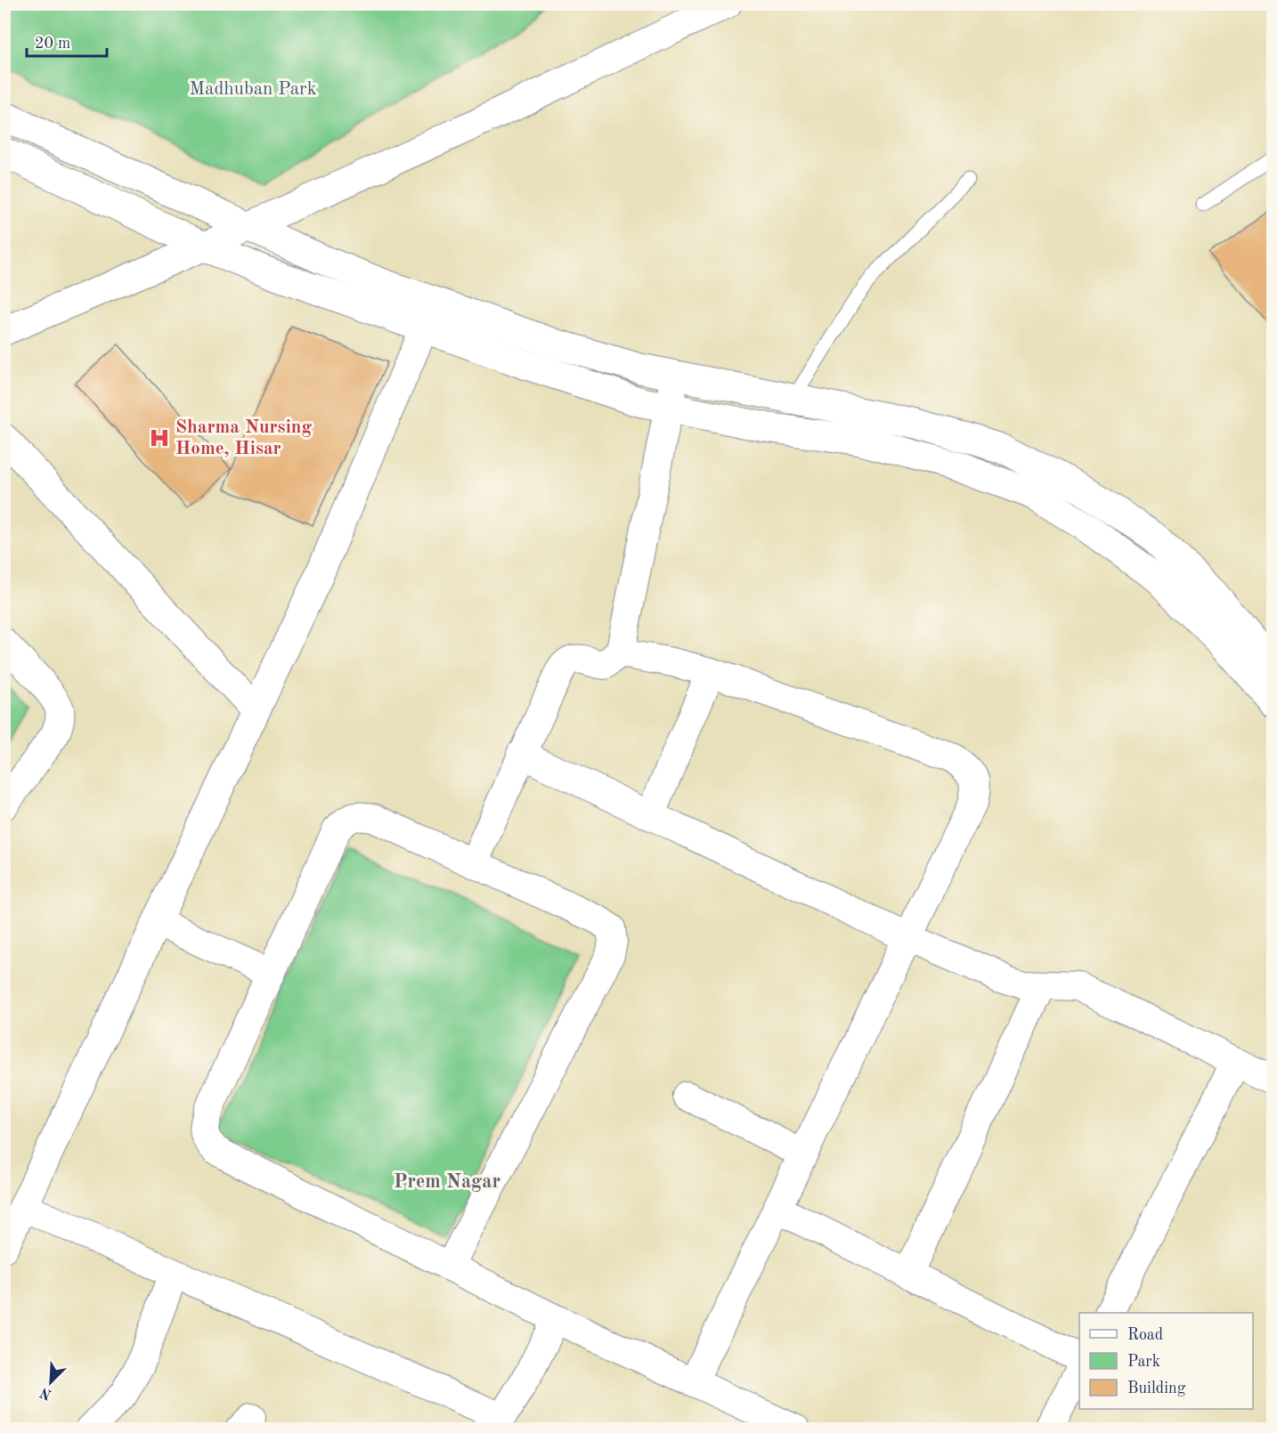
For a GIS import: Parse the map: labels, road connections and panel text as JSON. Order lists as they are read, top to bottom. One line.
{"districts":["Prem Nagar"],"parks":["Madhuban Park"],"places":{"hospital":["Sharma Nursing Home, Hisar"]},"legend":["Road","Park","Building"],"scale_bar":"20 m","north":"bottom left"}
